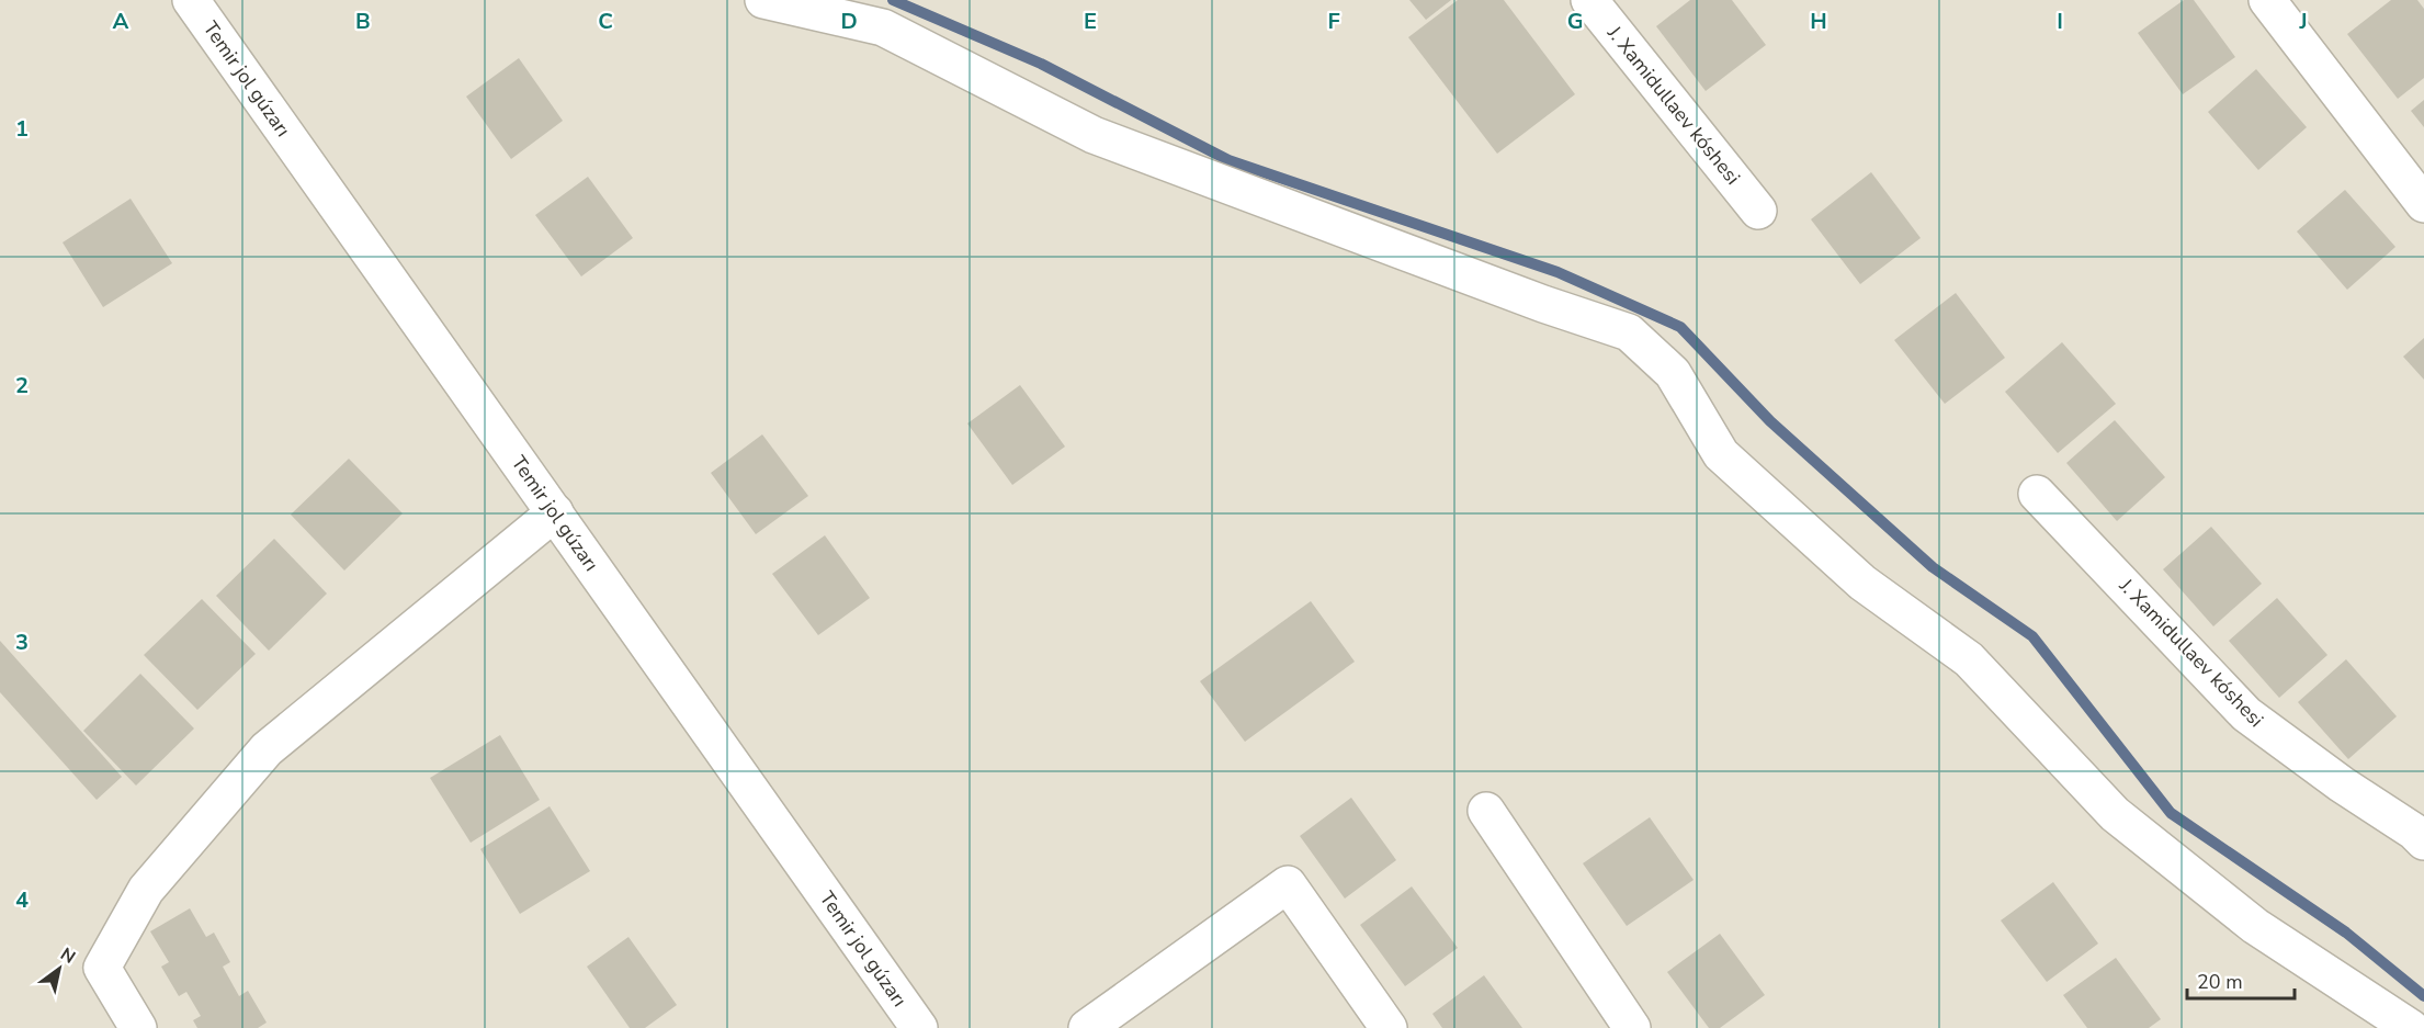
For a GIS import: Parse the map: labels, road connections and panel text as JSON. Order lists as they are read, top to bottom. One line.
{"streets":{"street":["Temir jol gúzarı","J. Xamidullaev kóshesi"]},"scale_bar":"20 m","north":"top right","grid":{"columns":["A","B","C","D","E","F","G","H","I","J"],"rows":["1","2","3","4"]}}
